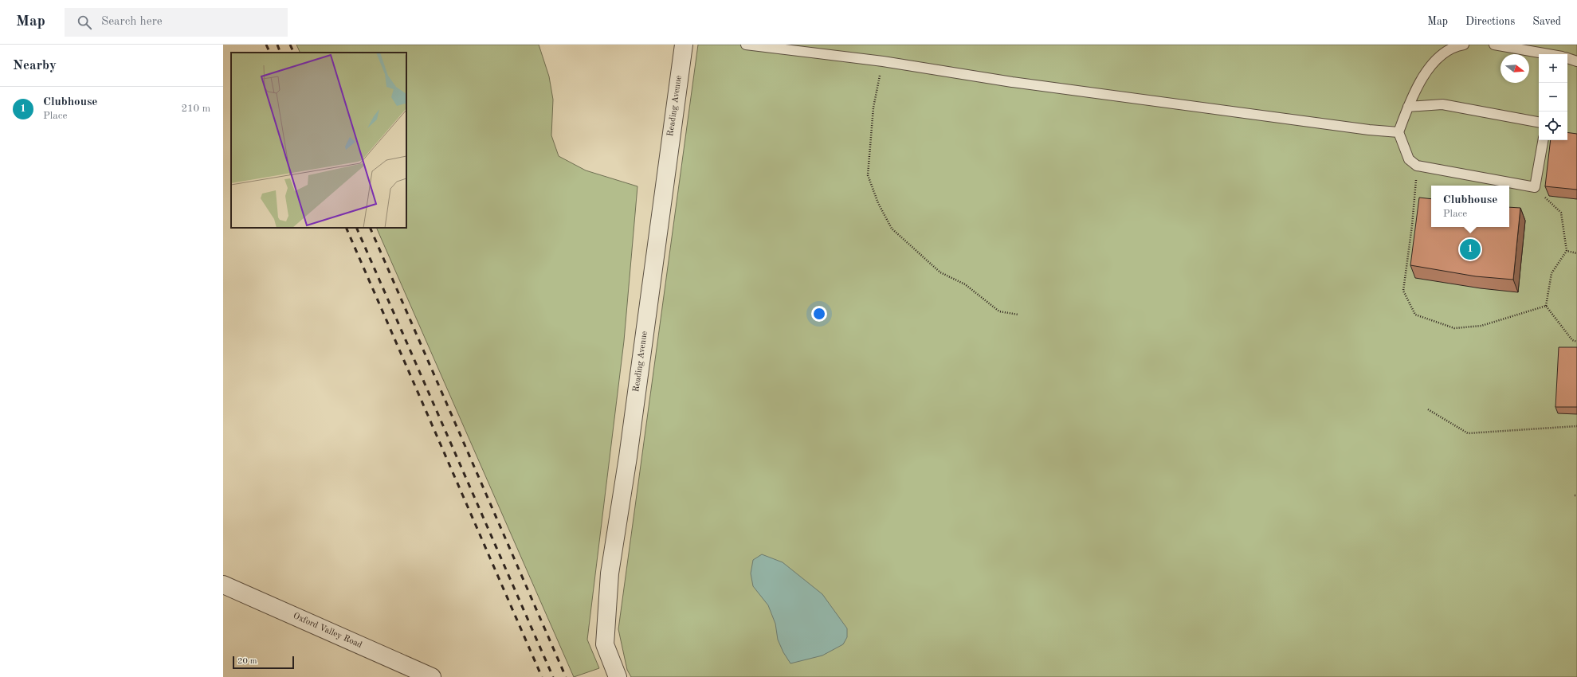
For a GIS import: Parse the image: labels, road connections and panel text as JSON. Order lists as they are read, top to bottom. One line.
{"streets":{"street":["Reading Avenue","Oxford Valley Road"]},"scale_bar":"20 m","north":"right","page":{"header":"Map","search":"Search here","nav":["Map","Directions","Saved"],"heading":"Nearby","map_buttons":["+","−"],"list":[{"mark":"1","name":"Clubhouse","note":"Place","value":"210 m"}],"popup":["Clubhouse","Place"],"pins":"1","scale":"20 m"}}
